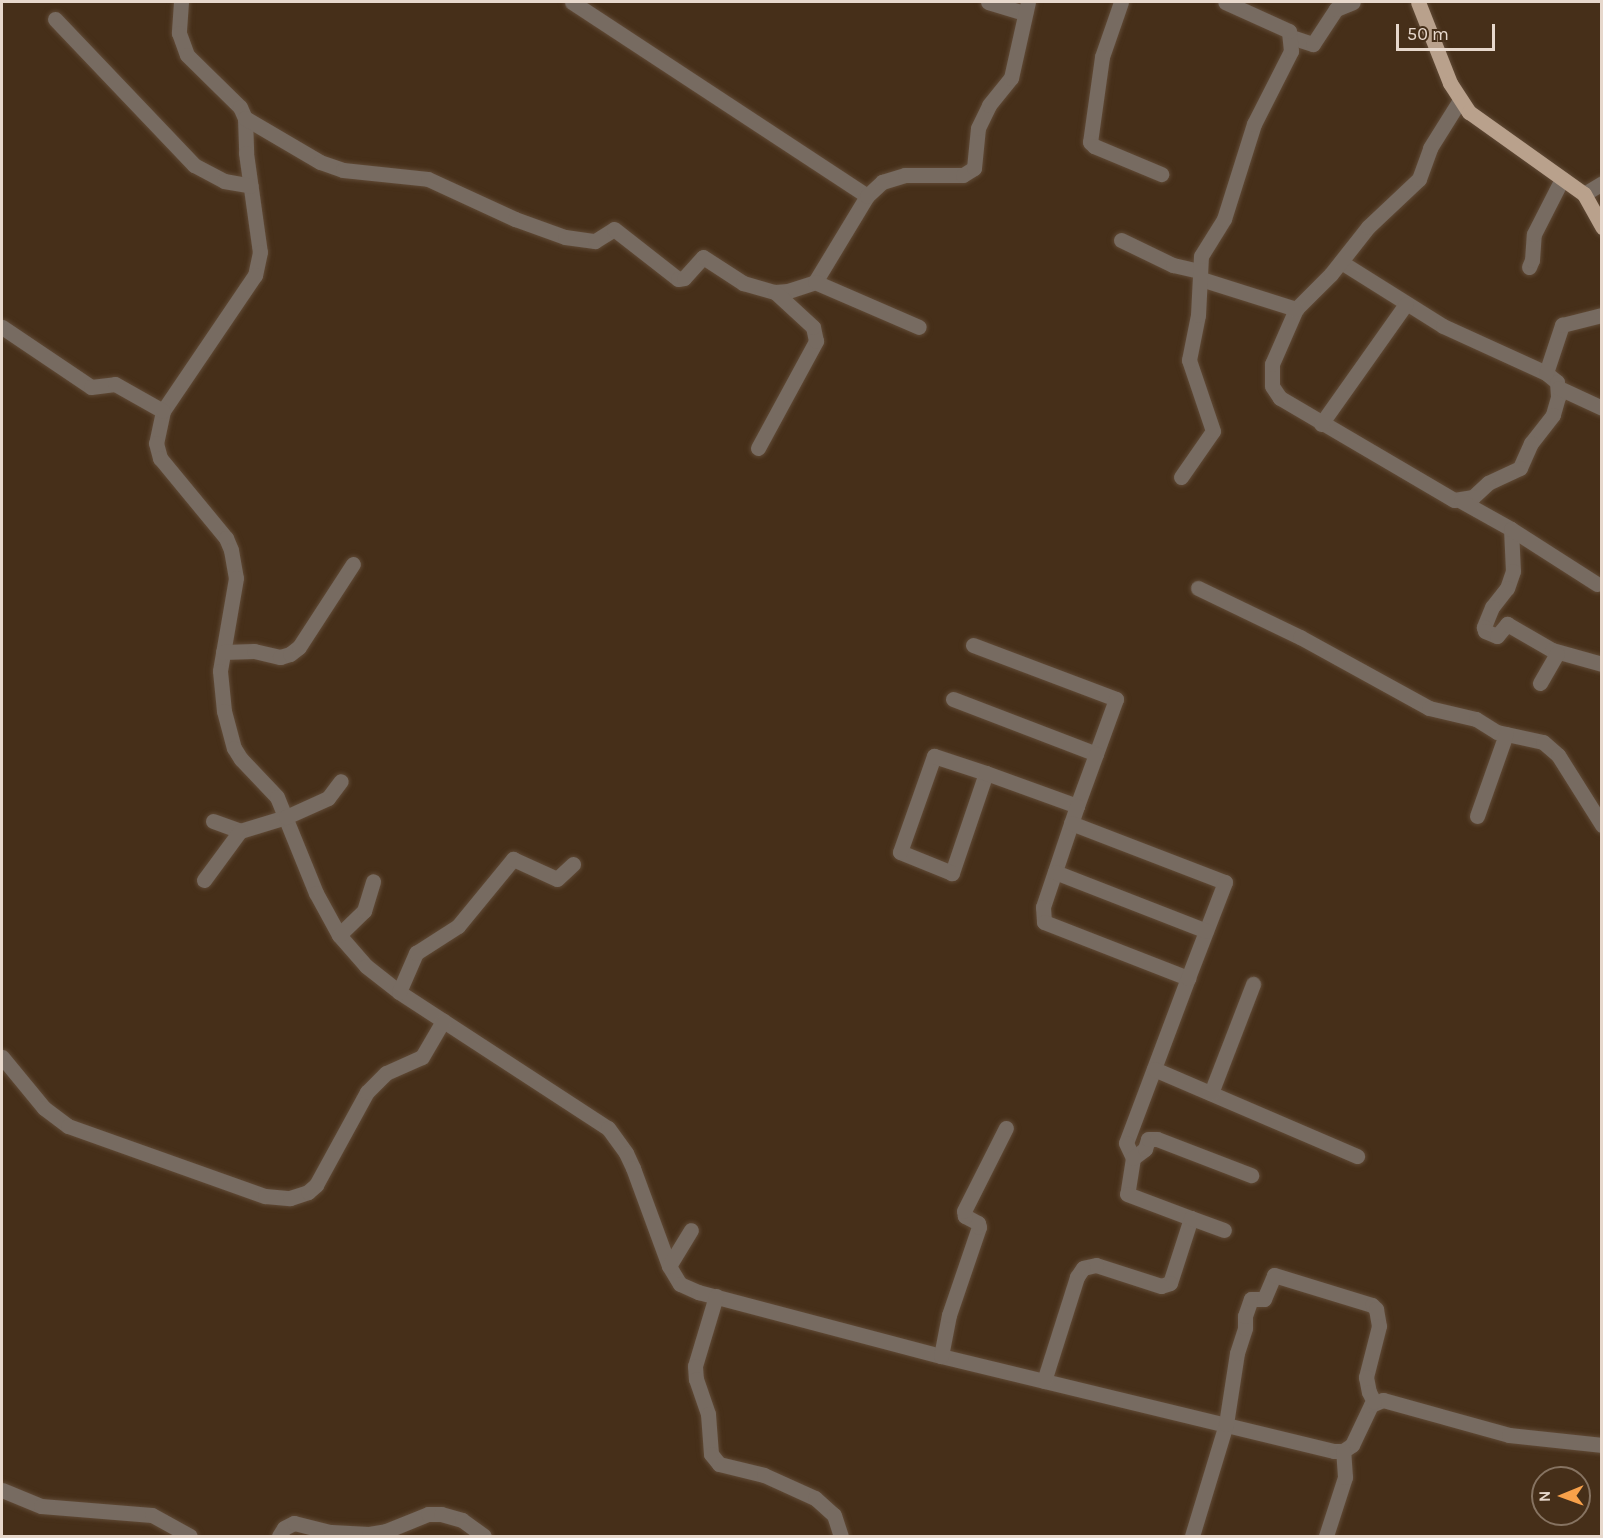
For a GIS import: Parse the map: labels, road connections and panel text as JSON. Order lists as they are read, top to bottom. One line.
{"scale_bar":"50 m","north":"left"}
